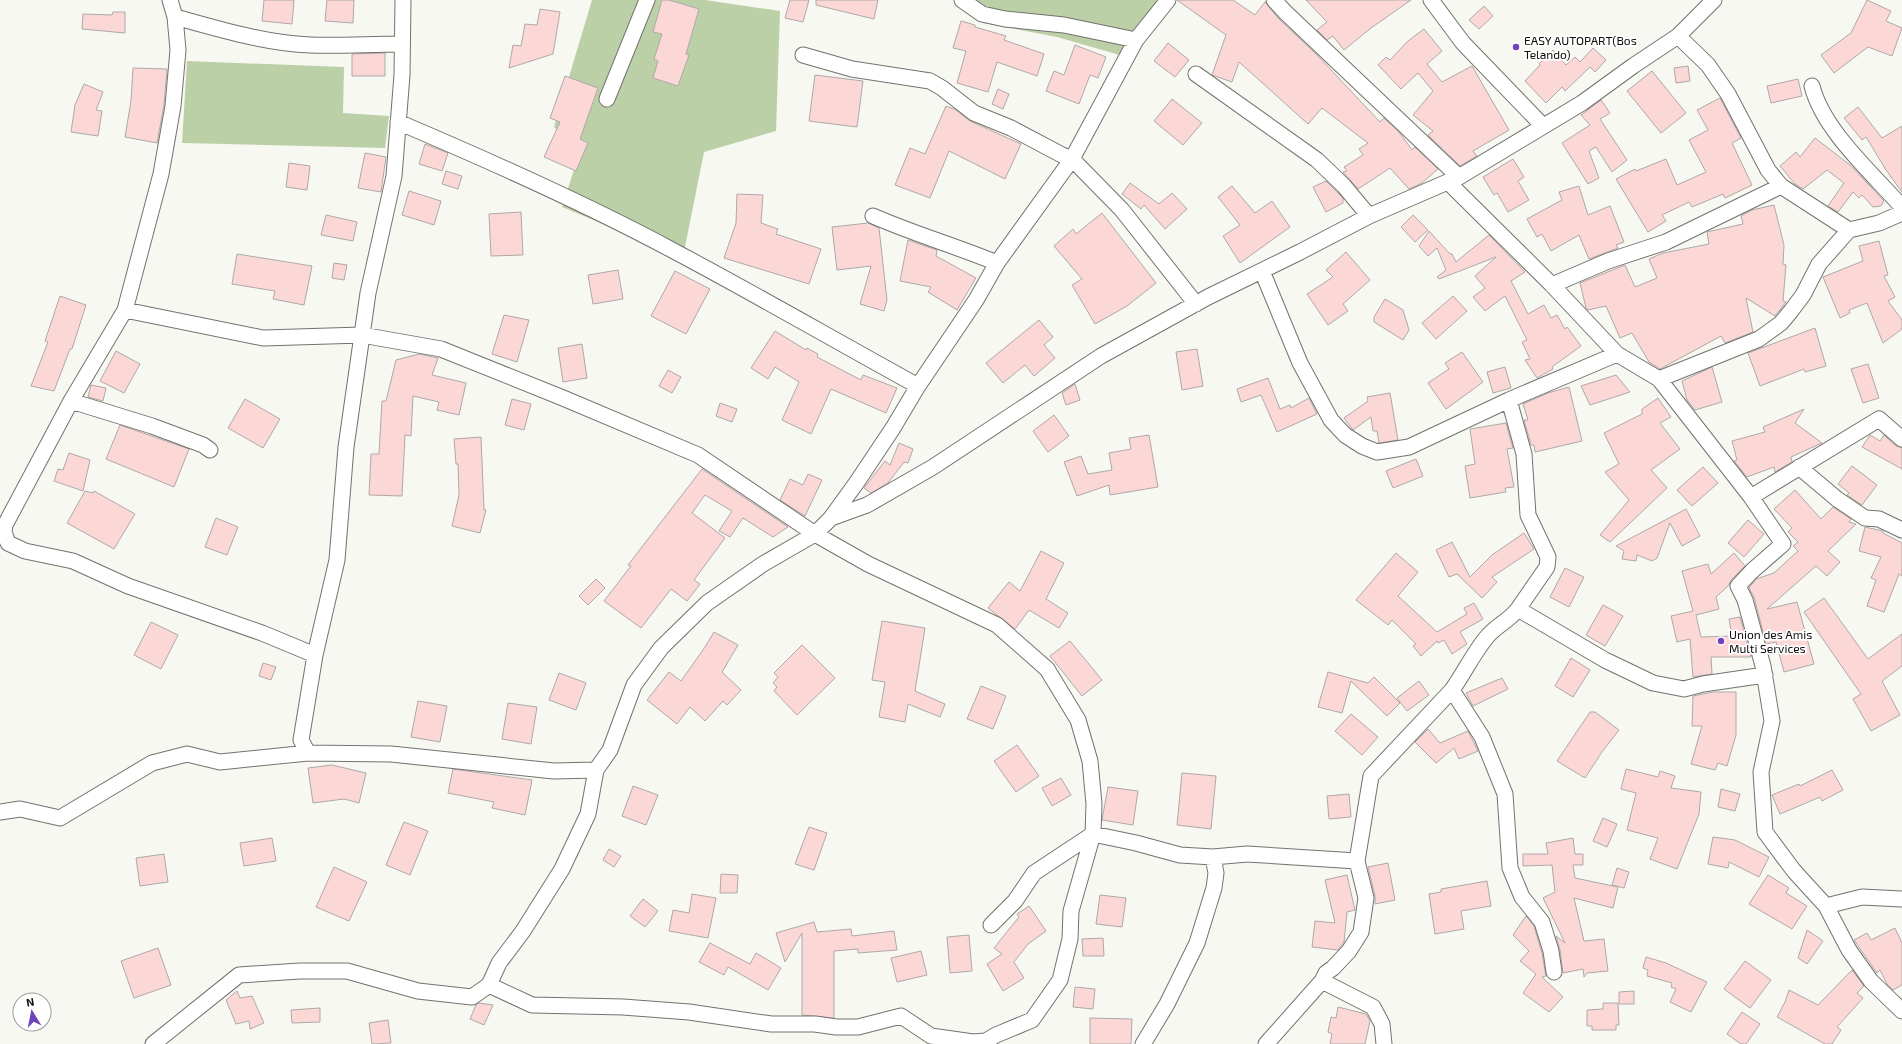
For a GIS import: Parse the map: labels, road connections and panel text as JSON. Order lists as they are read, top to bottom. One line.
{"places":["EASY AUTOPART(Bos Telando)","Union des Amis Multi Services"],"north":"top"}
